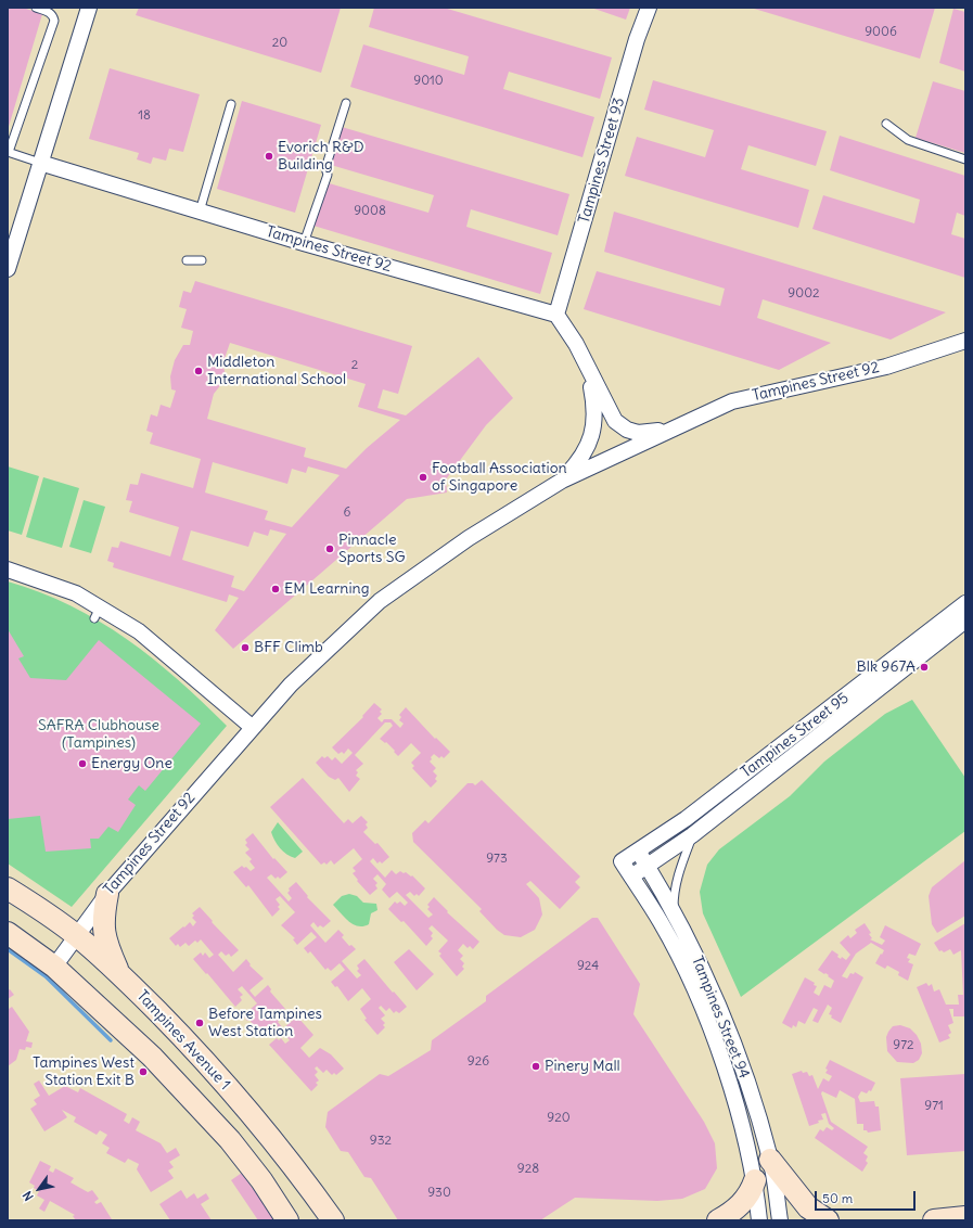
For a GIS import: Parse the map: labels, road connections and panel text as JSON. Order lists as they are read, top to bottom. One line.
{"streets":{"main road":["Tampines Avenue 1"],"street":["Tampines Street 93","Tampines Street 92","Tampines Street 95","Tampines Street 94"]},"crossings":[["Tampines Street 93","Tampines Street 92"],["Tampines Street 92","Tampines Avenue 1"],["Tampines Street 95","Tampines Street 94"]],"parks":["SAFRA Clubhouse (Tampines)"],"places":["Evorich R&D Building","Middleton International School","Football Association of Singapore","Pinnacle Sports SG","EM Learning","BFF Climb","Blk 967A","Energy One","Before Tampines West Station","Pinery Mall","Tampines West Station Exit B"],"house_numbers":["9006","20","9010","18","9008","9002","2","6","973","924","972","926","971","920","932","928","930"],"scale_bar":"50 m","north":"bottom left"}
